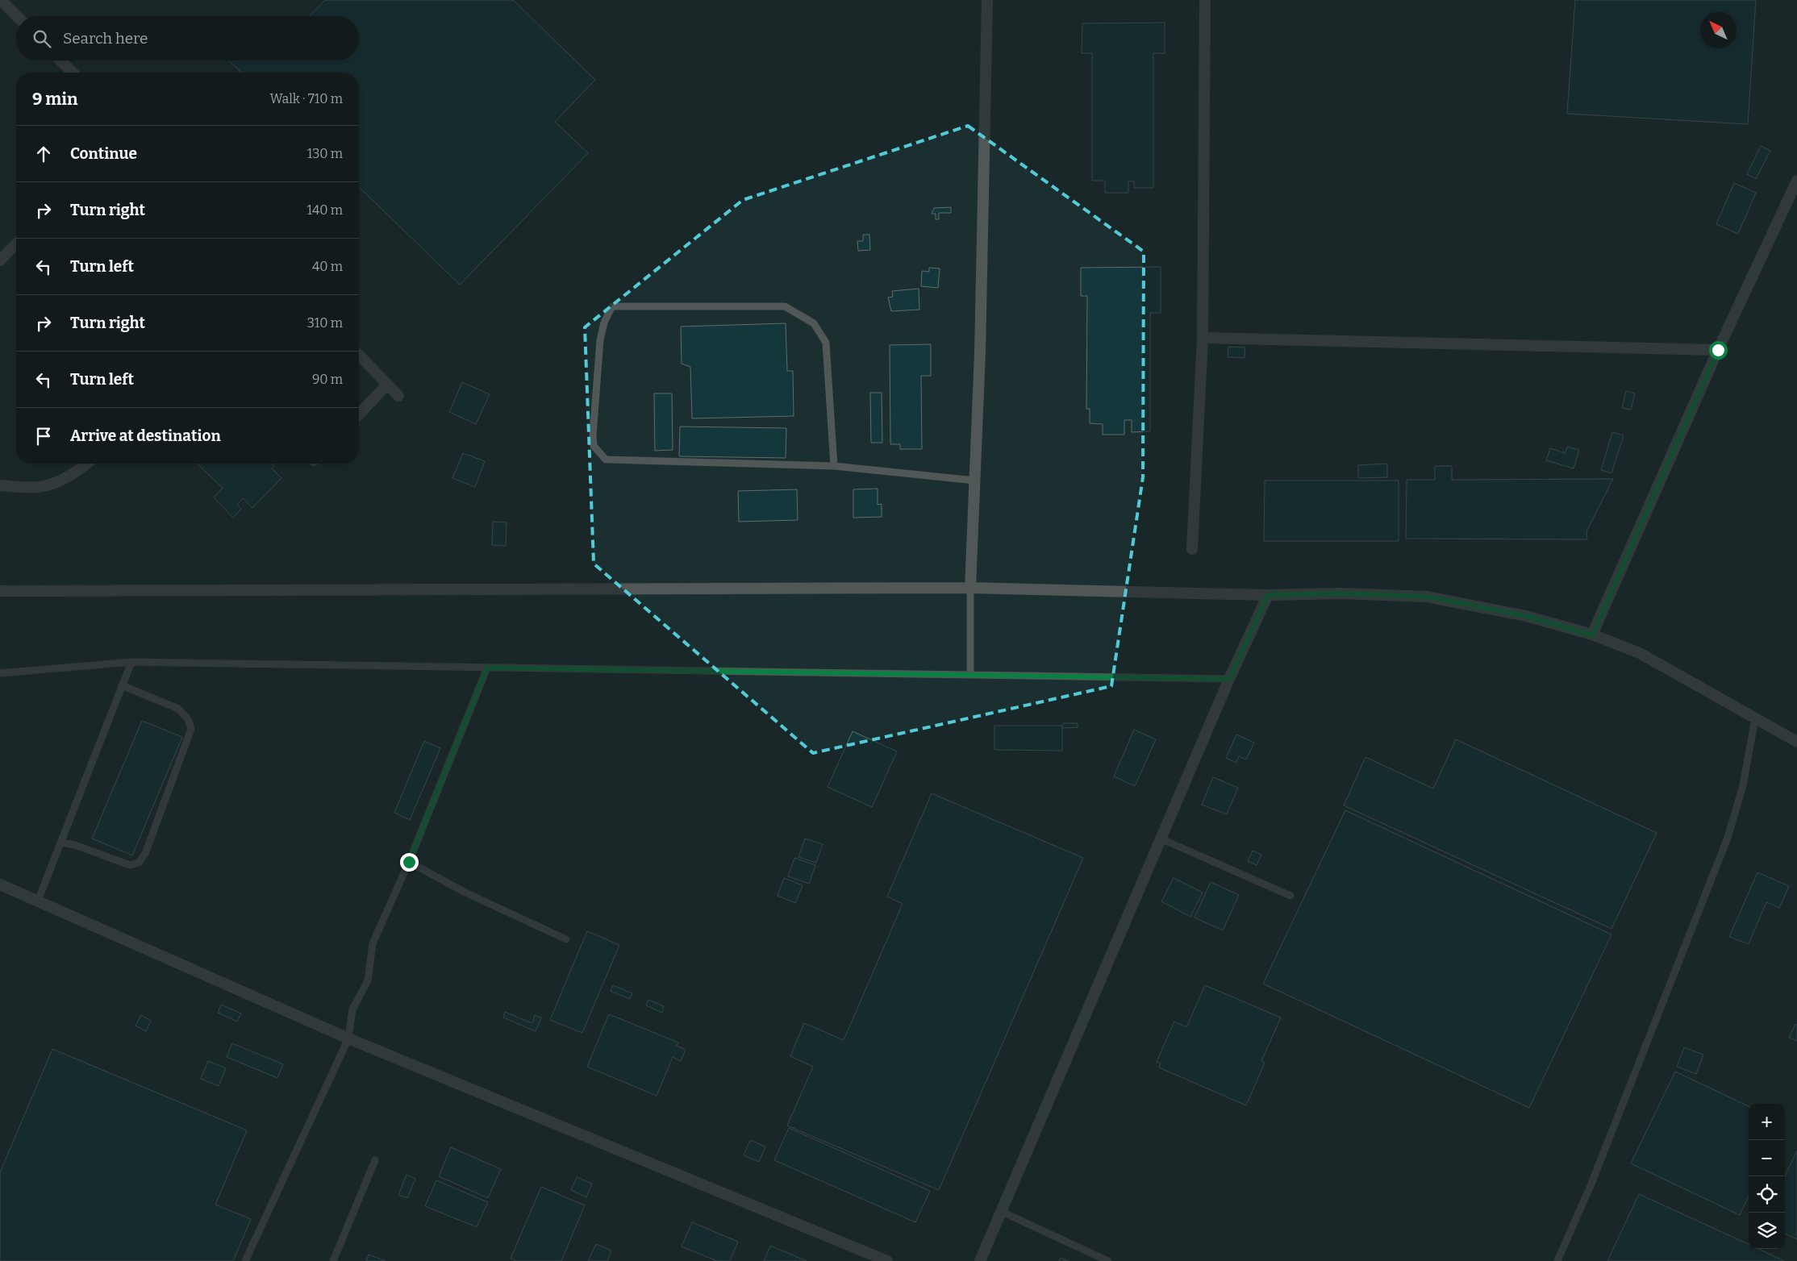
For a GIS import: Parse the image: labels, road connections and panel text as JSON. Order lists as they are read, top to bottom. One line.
{"north":"top left","page":{"search":"Search here","heading":["9 min","Walk · 710 m"],"list":[["Continue","130 m"],["Turn right","140 m"],["Turn left","40 m"],["Turn right","310 m"],["Turn left","90 m"],"Arrive at destination"],"map_buttons":["+","−"]}}
